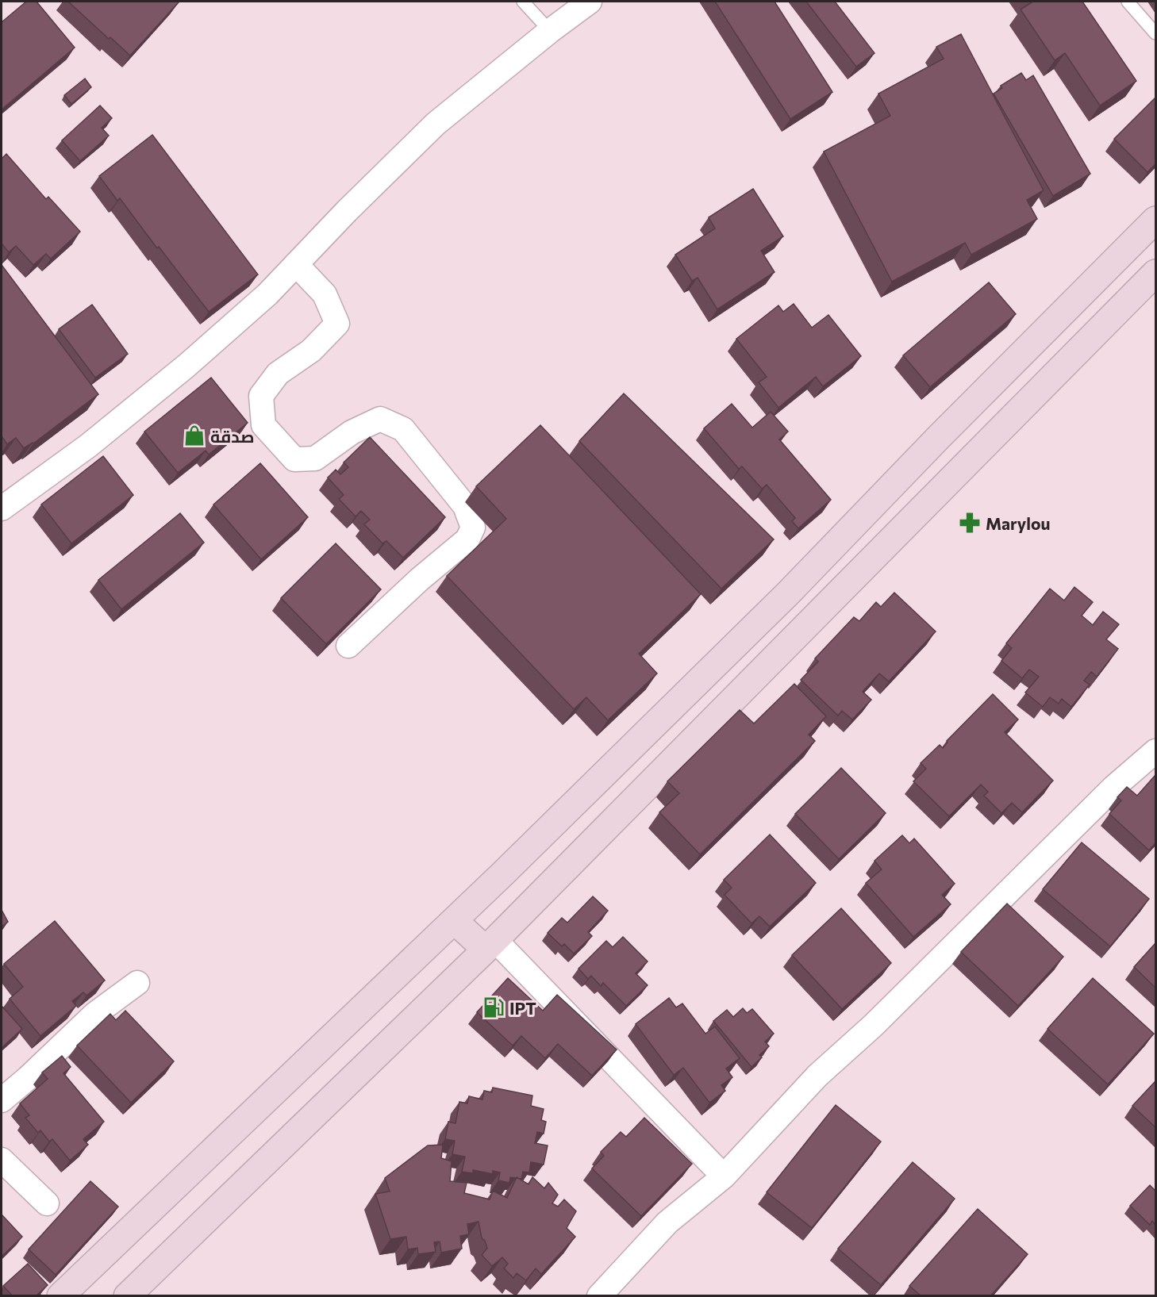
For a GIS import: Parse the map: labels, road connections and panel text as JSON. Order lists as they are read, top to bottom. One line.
{"places":{"shop":["صدقة"],"pharmacy":["Marylou"],"fuel station":["IPT"]}}
